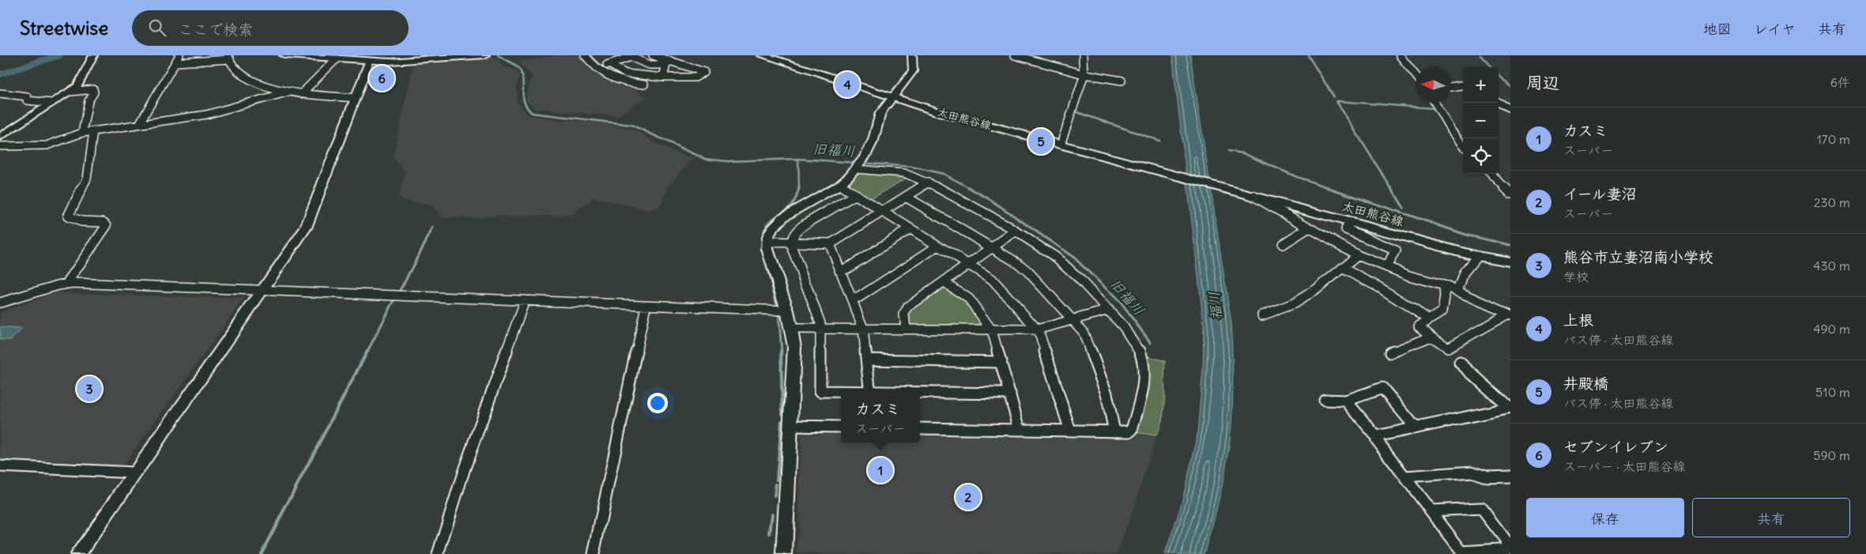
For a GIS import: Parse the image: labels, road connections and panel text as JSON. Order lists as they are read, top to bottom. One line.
{"streets":{"main road":["太田熊谷線"]},"water":["旧福川","福川"],"north":"left","page":{"header":"Streetwise","search":"ここで検索","nav":["地図","レイヤ","共有"],"heading":["周辺","6件"],"pins":["6","4","5","3","1","2"],"map_buttons":["+","−"],"list":[{"mark":"1","name":"カスミ","note":"スーパー","value":"170 m"},{"mark":"2","name":"イール妻沼","note":"スーパー","value":"230 m"},{"mark":"3","name":"熊谷市立妻沼南小学校","note":"学校","value":"430 m"},{"mark":"4","name":"上根","note":"バス停 · 太田熊谷線","value":"490 m"},{"mark":"5","name":"井殿橋","note":"バス停 · 太田熊谷線","value":"510 m"},{"mark":"6","name":"セブンイレブン","note":"スーパー · 太田熊谷線","value":"590 m"}],"popup":["カスミ","スーパー"],"buttons":["保存","共有"]}}
